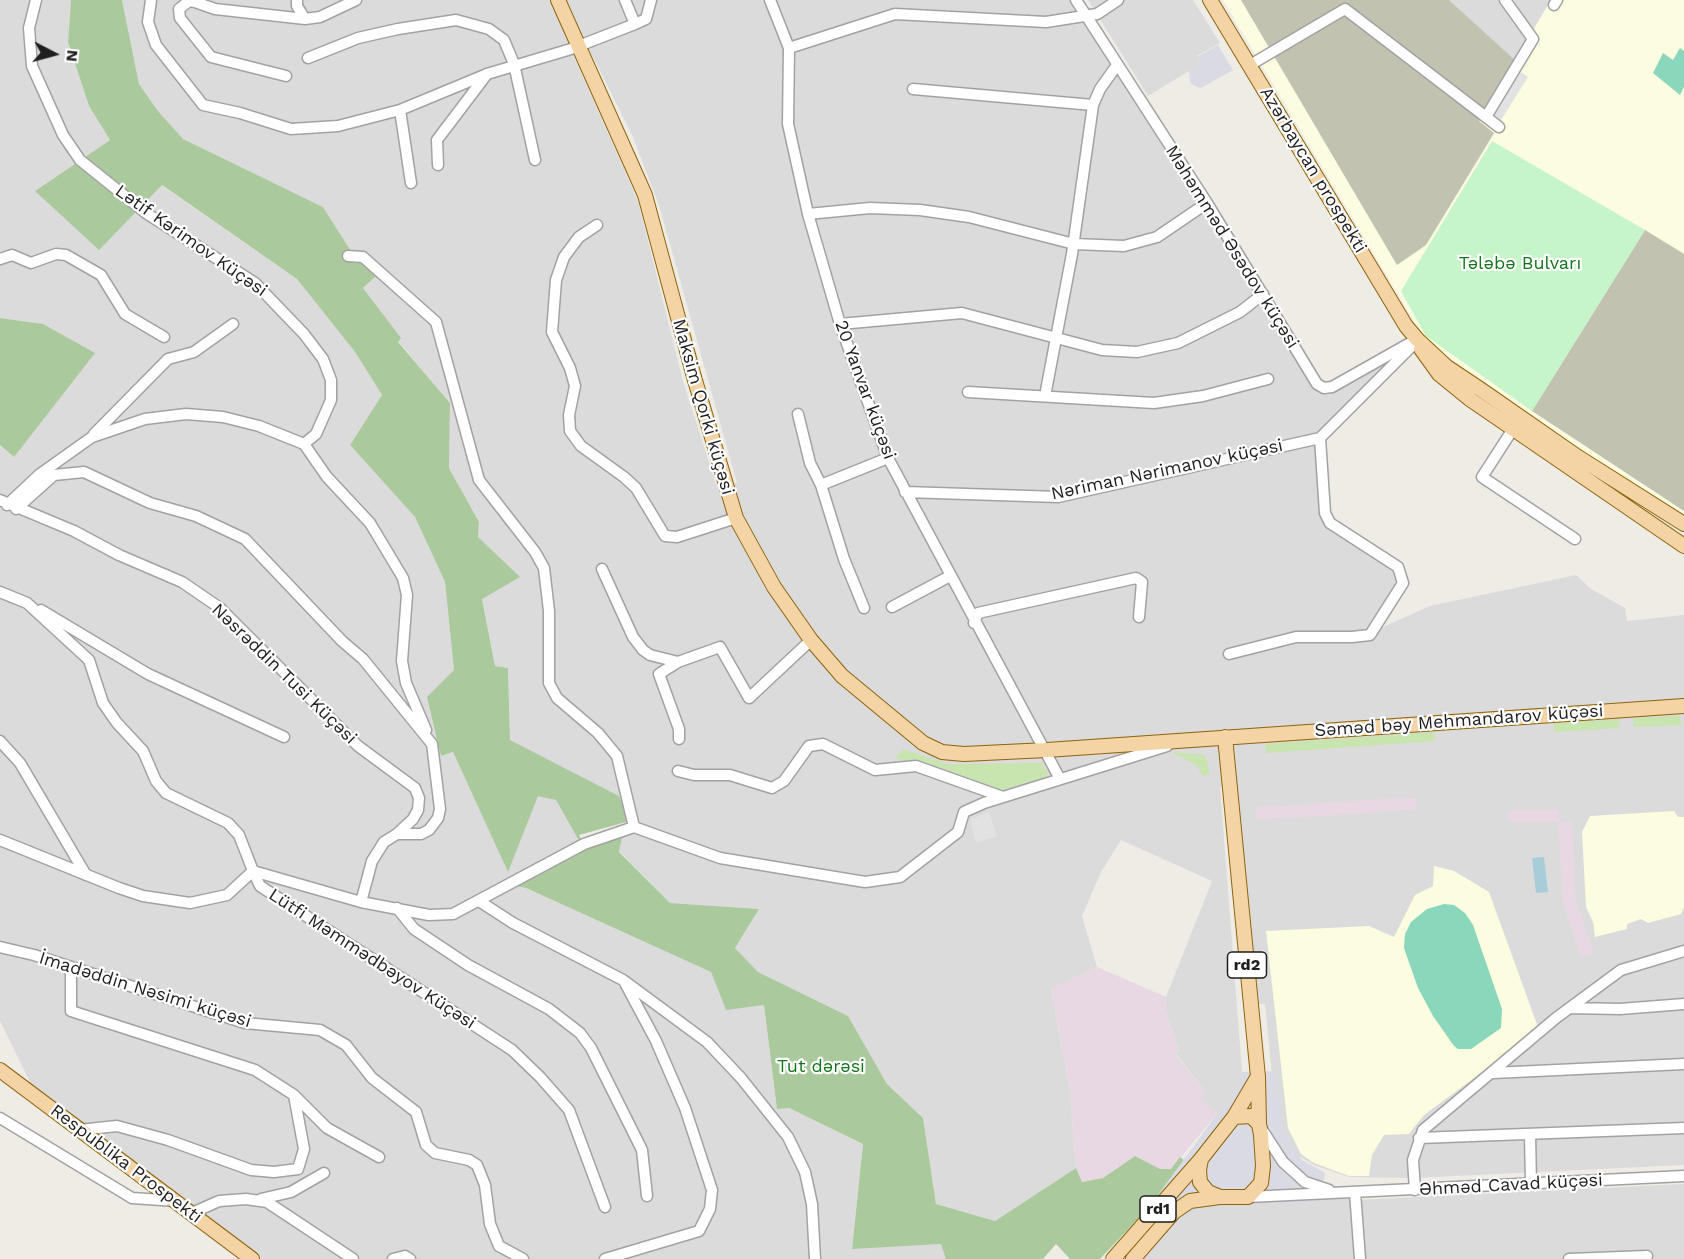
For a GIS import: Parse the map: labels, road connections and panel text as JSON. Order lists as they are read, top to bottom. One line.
{"streets":{"main road":["Azərbaycan prospekti","Maksim Qorki küçəsi","Səməd bəy Mehmandarov küçəsi","rd2","Respublika Prospekti","rd1"],"street":["Lətif Kərimov Küçəsi","Məhəmməd Əsədov küçəsi","20 Yanvar küçəsi","Nəriman Nərimanov küçəsi","Nəsrəddin Tusi Küçəsi","Lütfi Məmmədbəyov Küçəsi","İmadəddin Nəsimi küçəsi","Əhməd Cavad küçəsi"]},"crossings":[["Azərbaycan prospekti","Məhəmməd Əsədov küçəsi"],["20 Yanvar küçəsi","Nəriman Nərimanov küçəsi"],["20 Yanvar küçəsi","Səməd bəy Mehmandarov küçəsi"],["Maksim Qorki küçəsi","Səməd bəy Mehmandarov küçəsi"],["Səməd bəy Mehmandarov küçəsi","rd2"],["Əhməd Cavad küçəsi","rd1"]],"parks":["Tələbə Bulvarı","Tut dərəsi"],"north":"right"}
